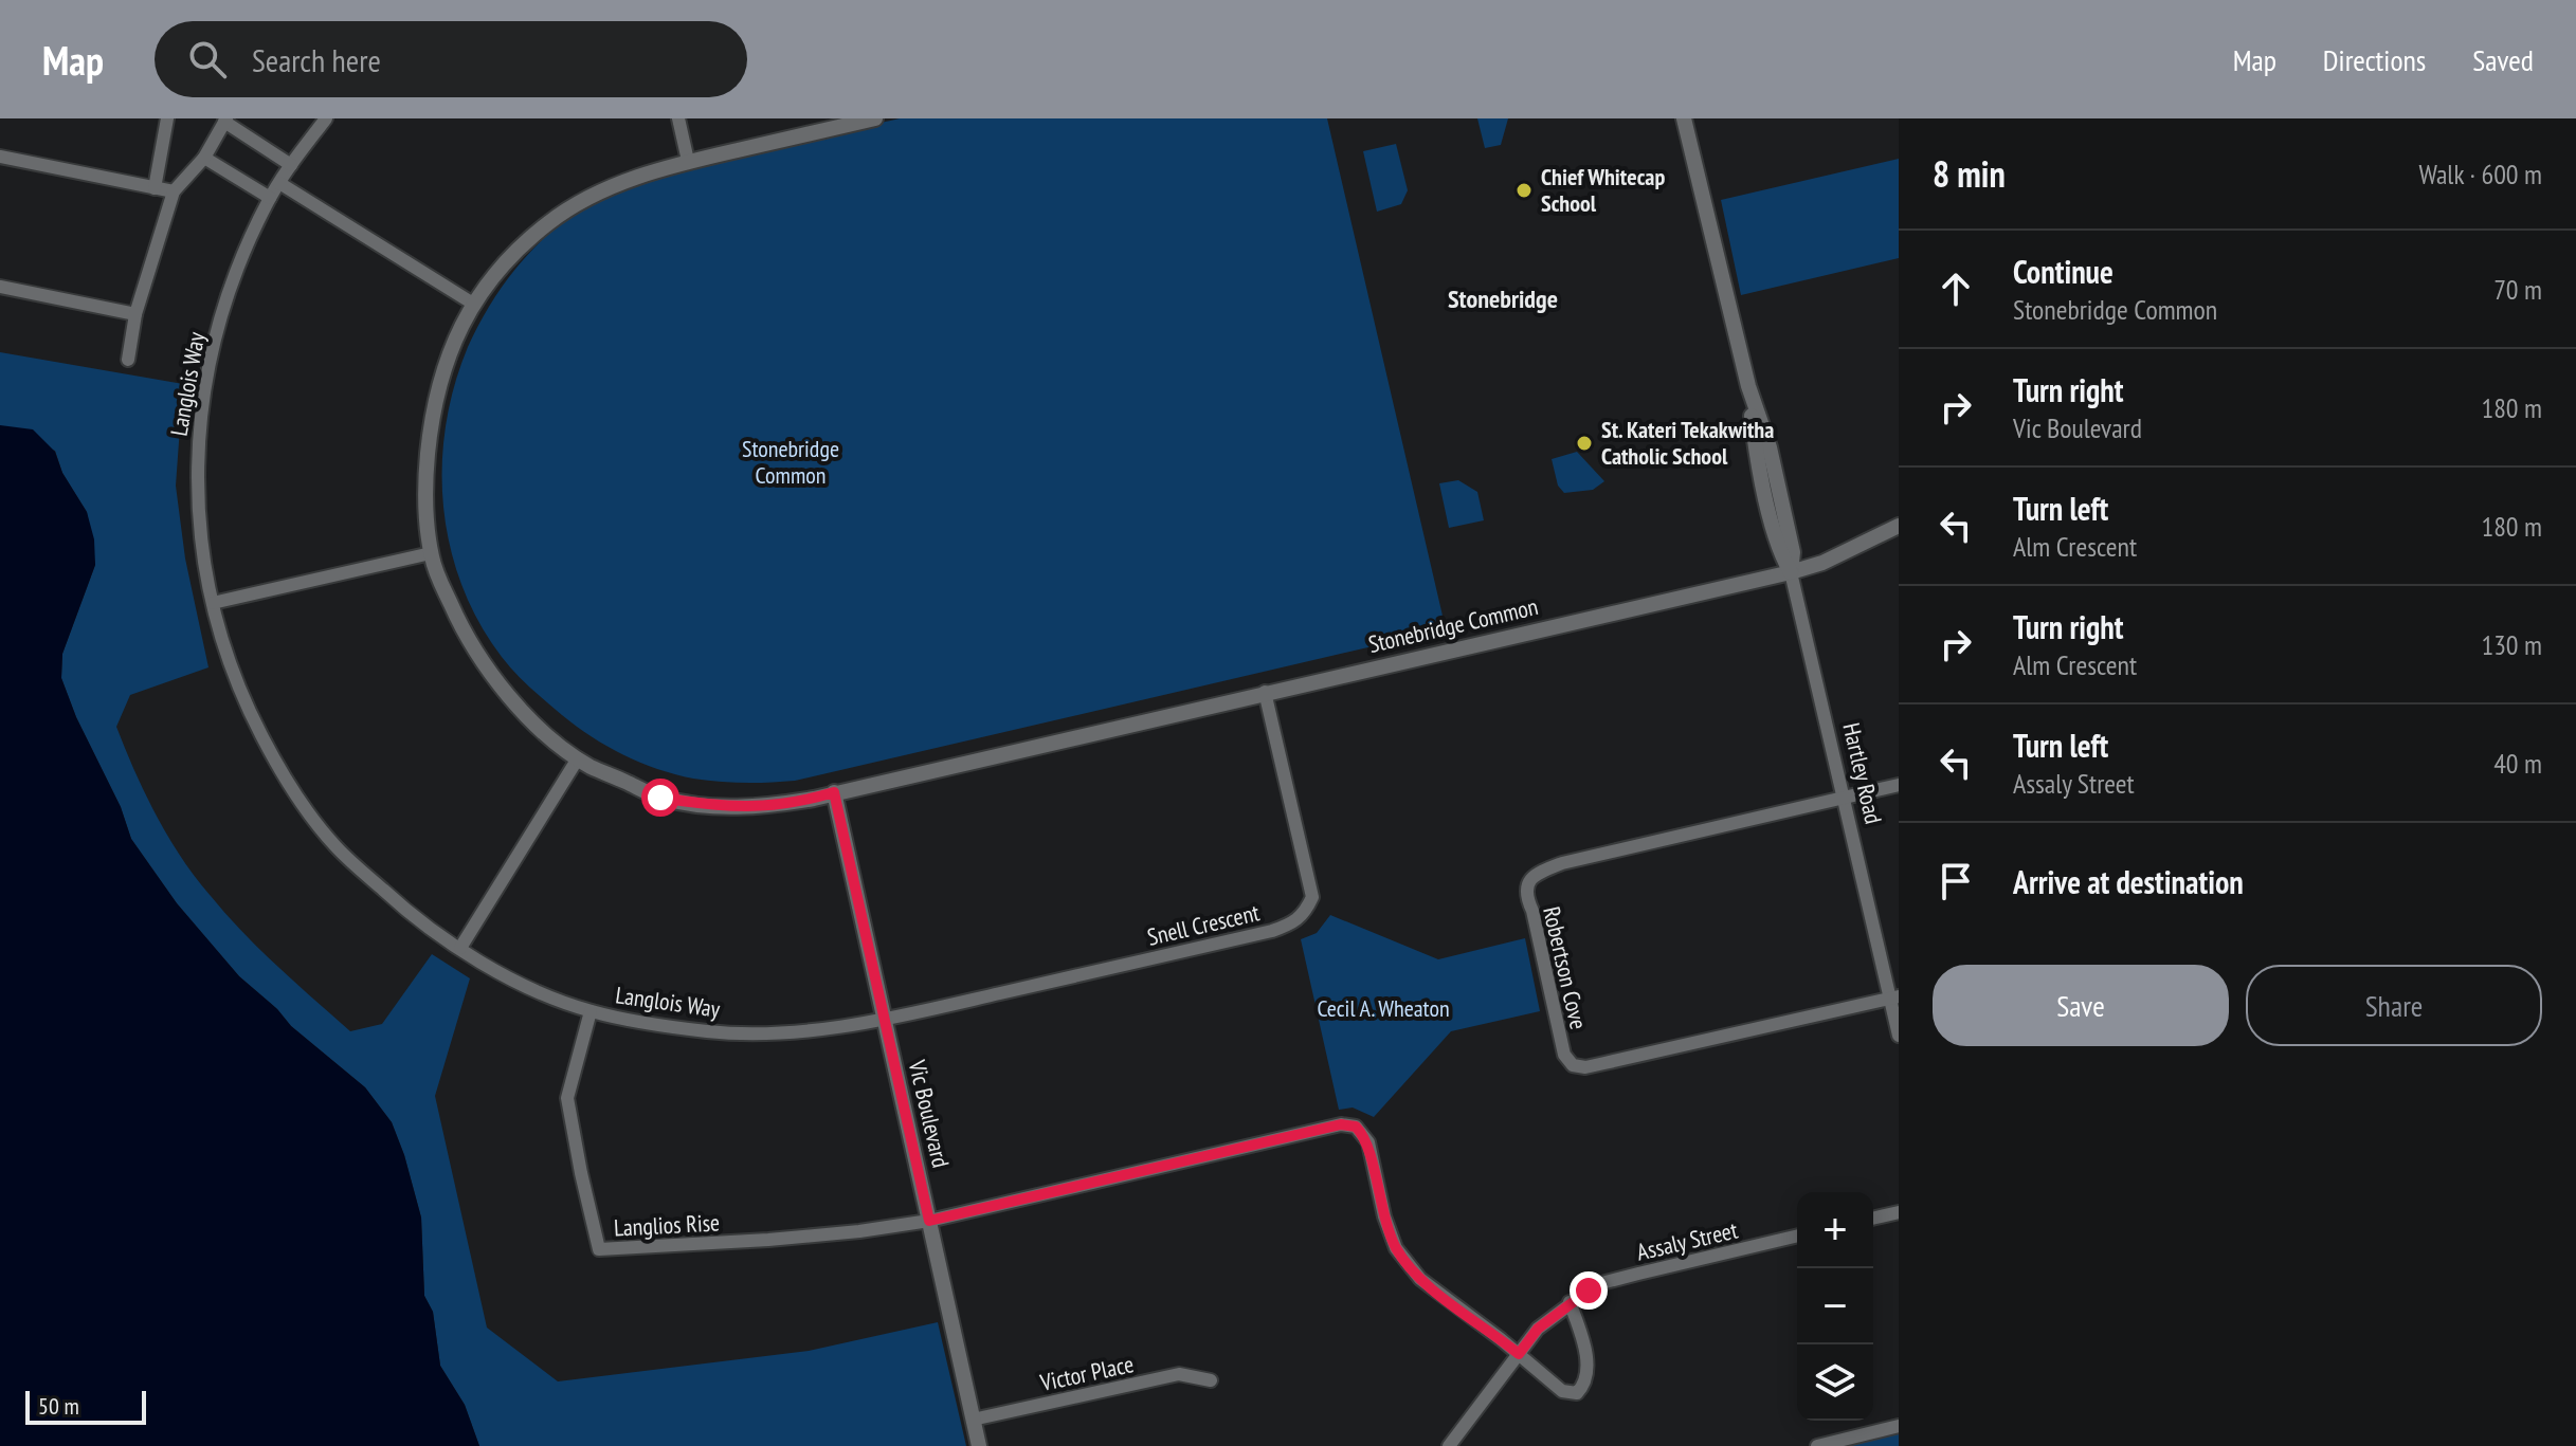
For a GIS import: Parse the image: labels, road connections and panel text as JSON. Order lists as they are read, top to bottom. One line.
{"streets":{"street":["Langlois Way","Stonebridge Common","Hartley Road","Snell Crescent","Robertson Cove","Vic Boulevard","Langlios Rise","Assaly Street","Victor Place"]},"crossings":[["Langlois Way","Snell Crescent"],["Langlois Way","Vic Boulevard"],["Langlois Way","Langlios Rise"],["Stonebridge Common","Hartley Road"],["Stonebridge Common","Snell Crescent"],["Stonebridge Common","Vic Boulevard"],["Hartley Road","Robertson Cove"],["Snell Crescent","Vic Boulevard"],["Vic Boulevard","Langlios Rise"],["Vic Boulevard","Victor Place"]],"districts":["Stonebridge"],"parks":["Stonebridge Common","Cecil A. Wheaton"],"places":["Chief Whitecap School","St. Kateri Tekakwitha Catholic School"],"scale_bar":"50 m","page":{"header":"Map","search":"Search here","nav":["Map","Directions","Saved"],"heading":["8 min","Walk · 600 m"],"list":[["Continue","Stonebridge Common","70 m"],["Turn right","Vic Boulevard","180 m"],["Turn left","Alm Crescent","180 m"],["Turn right","Alm Crescent","130 m"],["Turn left","Assaly Street","40 m"],"Arrive at destination"],"buttons":["Save","Share"],"map_buttons":["+","−"],"scale":"50 m"}}
